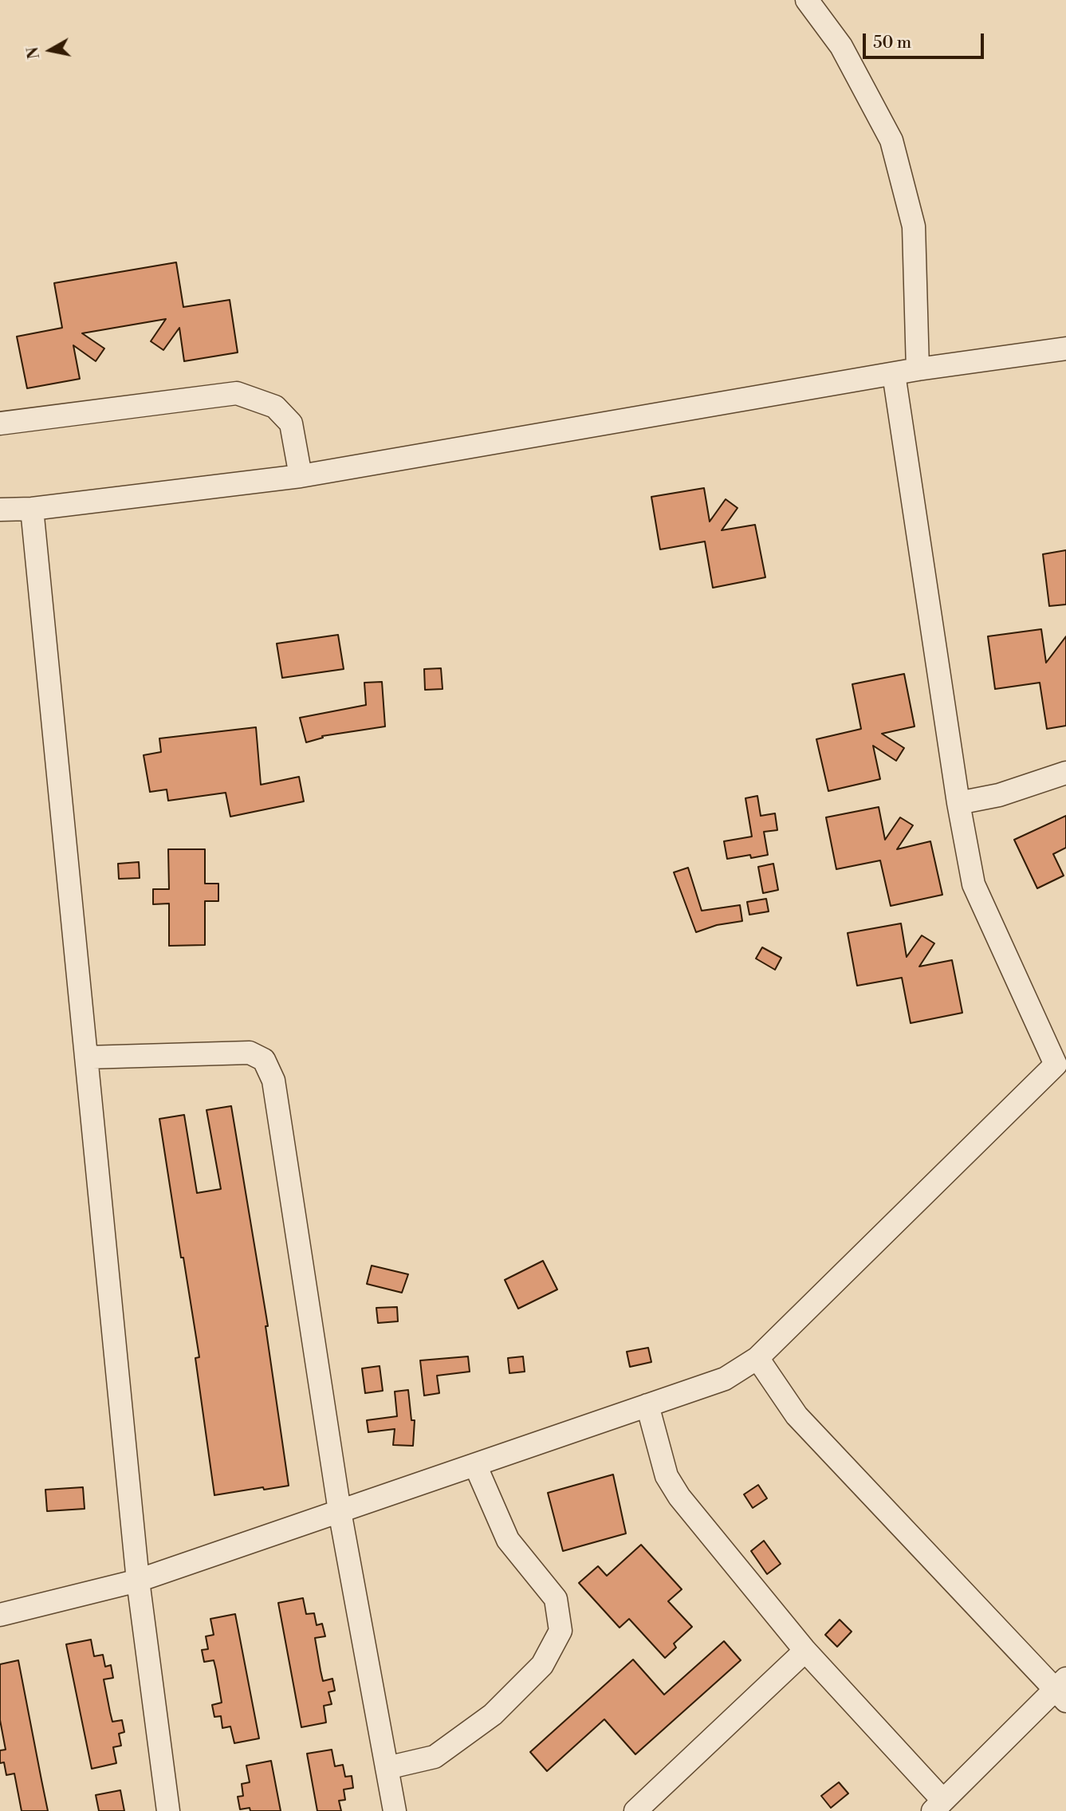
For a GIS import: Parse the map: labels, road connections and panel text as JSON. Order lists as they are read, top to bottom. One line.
{"scale_bar":"50 m","north":"left"}
